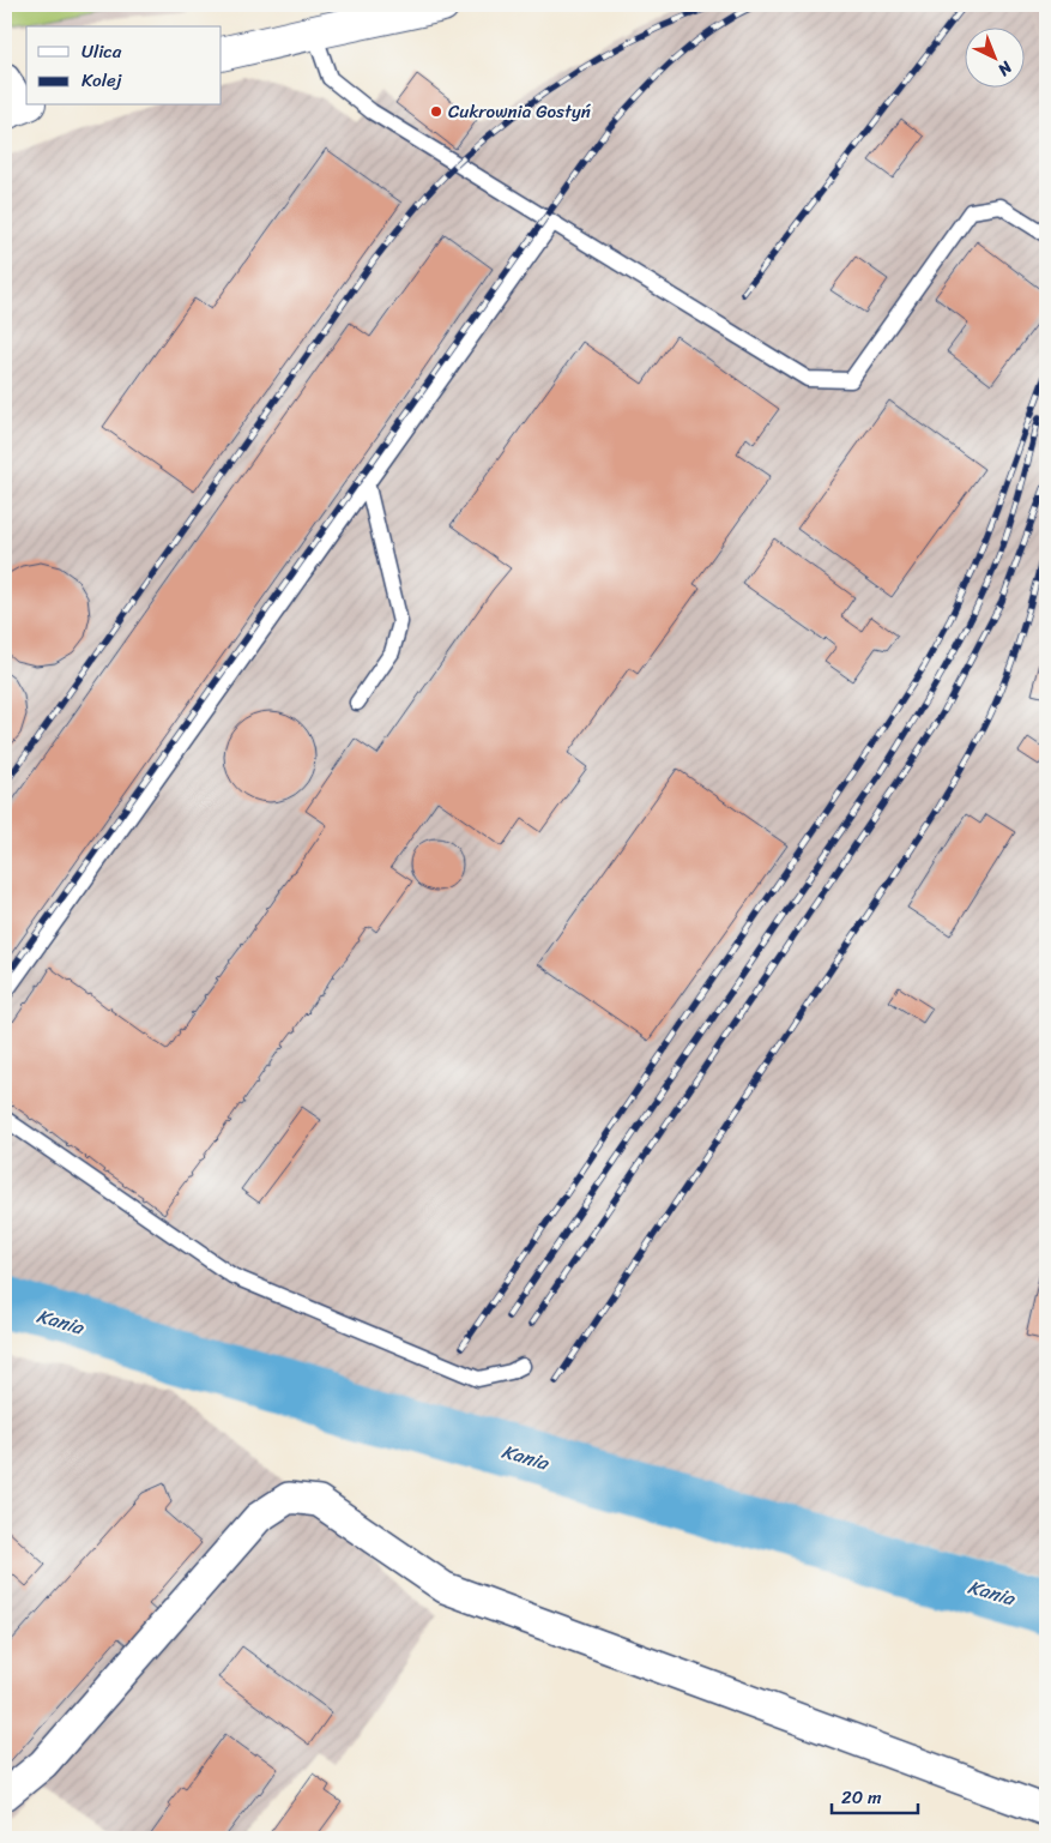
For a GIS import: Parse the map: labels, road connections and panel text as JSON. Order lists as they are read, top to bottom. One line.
{"water":["Kania"],"places":["Cukrownia Gostyń"],"legend":["Ulica","Kolej"],"scale_bar":"20 m","north":"bottom right"}
